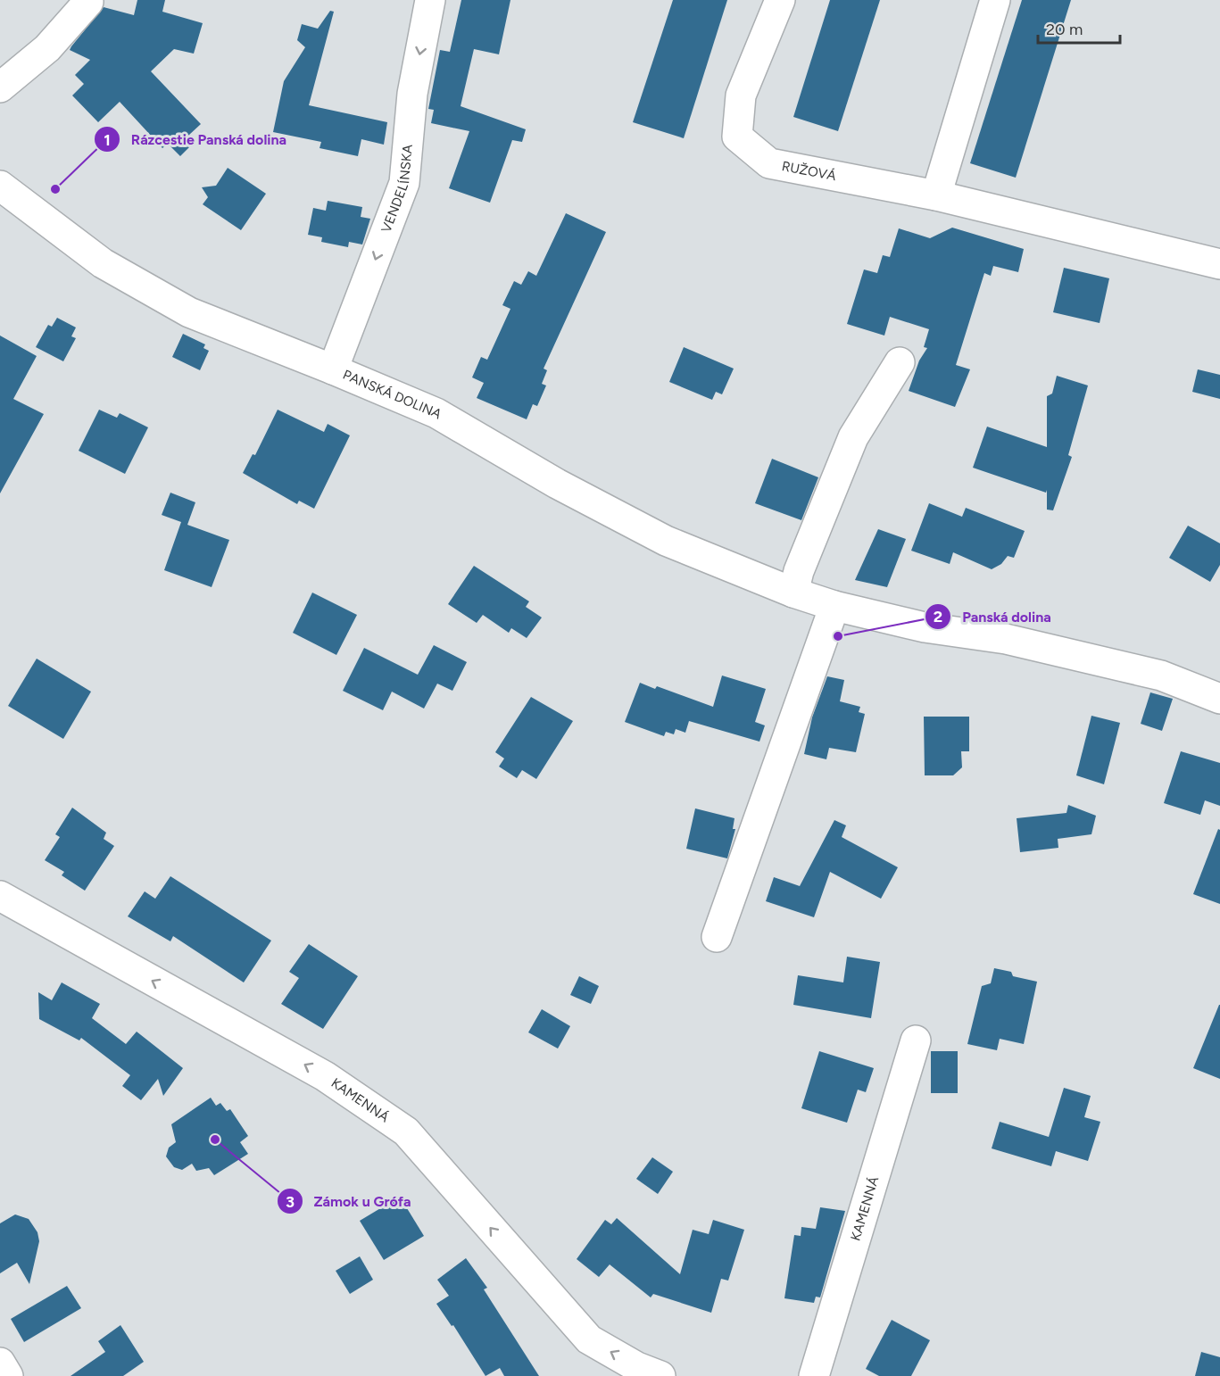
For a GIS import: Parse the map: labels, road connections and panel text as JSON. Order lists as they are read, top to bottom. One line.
{"streets":{"street":["RUŽOVÁ","VENDELÍNSKA","PANSKÁ DOLINA","KAMENNÁ"]},"crossings":[["VENDELÍNSKA","PANSKÁ DOLINA"]],"one_way":["VENDELÍNSKA","KAMENNÁ"],"places":["Rázcestie Panská dolina","Panská dolina","Zámok u Grófa"],"scale_bar":"20 m"}
